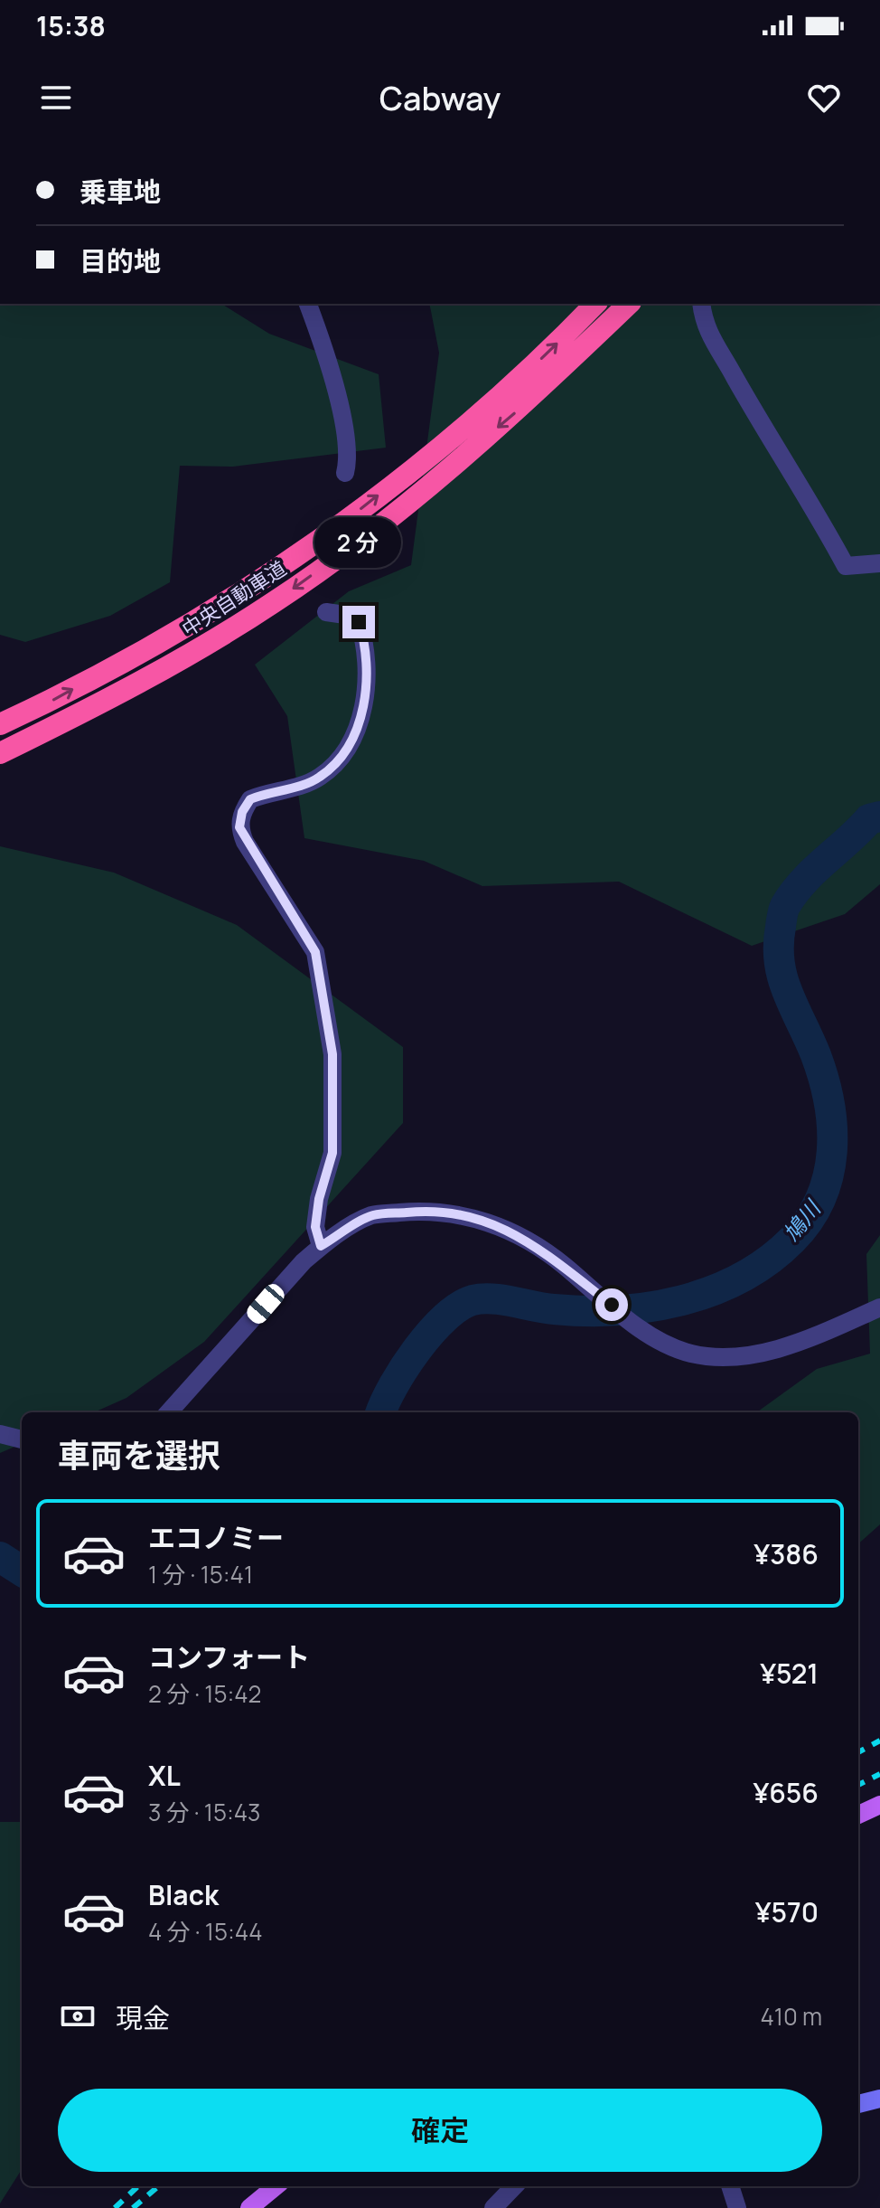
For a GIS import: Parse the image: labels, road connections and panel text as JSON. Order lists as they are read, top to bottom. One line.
{"streets":{"highway":["中央自動車道"]},"water":["鳩川"],"page":{"status":"15:38","header":"Cabway","banner":["乗車地","目的地"],"bubble":"2 分","heading":"車両を選択","list":[{"name":"エコノミー","note":"1 分 · 15:41","value":"¥386"},{"name":"コンフォート","note":"2 分 · 15:42","value":"¥521"},{"name":"XL","note":"3 分 · 15:43","value":"¥656"},{"name":"Black","note":"4 分 · 15:44","value":"¥570"}],"pay":["現金","410 m"],"buttons":"確定"}}
